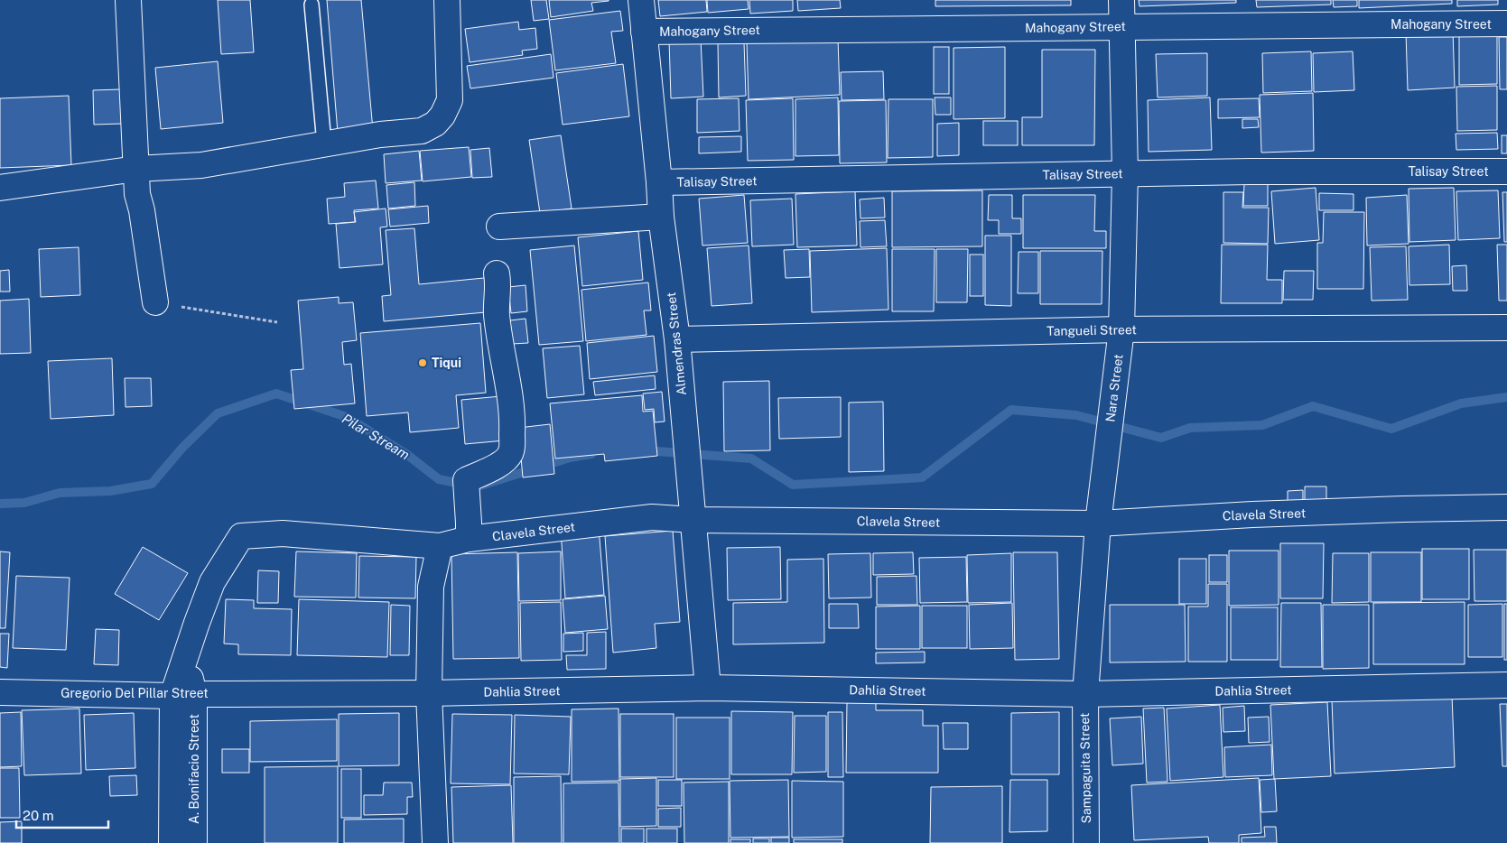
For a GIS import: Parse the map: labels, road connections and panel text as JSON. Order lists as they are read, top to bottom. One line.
{"streets":{"street":["Mahogany Street","Talisay Street","Tangueli Street","Almendras Street","Nara Street","Clavela Street","Dahlia Street","Gregorio Del Pillar Street","Sampaguita Street","A. Bonifacio Street"]},"crossings":[["Mahogany Street","Almendras Street"],["Mahogany Street","Nara Street"],["Talisay Street","Almendras Street"],["Talisay Street","Nara Street"],["Tangueli Street","Almendras Street"],["Tangueli Street","Nara Street"],["Almendras Street","Clavela Street"],["Almendras Street","Dahlia Street"],["Nara Street","Clavela Street"],["Nara Street","Dahlia Street"],["Nara Street","Sampaguita Street"],["Clavela Street","Gregorio Del Pillar Street"],["Clavela Street","A. Bonifacio Street"],["Dahlia Street","Gregorio Del Pillar Street"],["Dahlia Street","Sampaguita Street"],["Gregorio Del Pillar Street","A. Bonifacio Street"]],"water":["Pilar Stream"],"places":["Tiqui"],"scale_bar":"20 m"}
